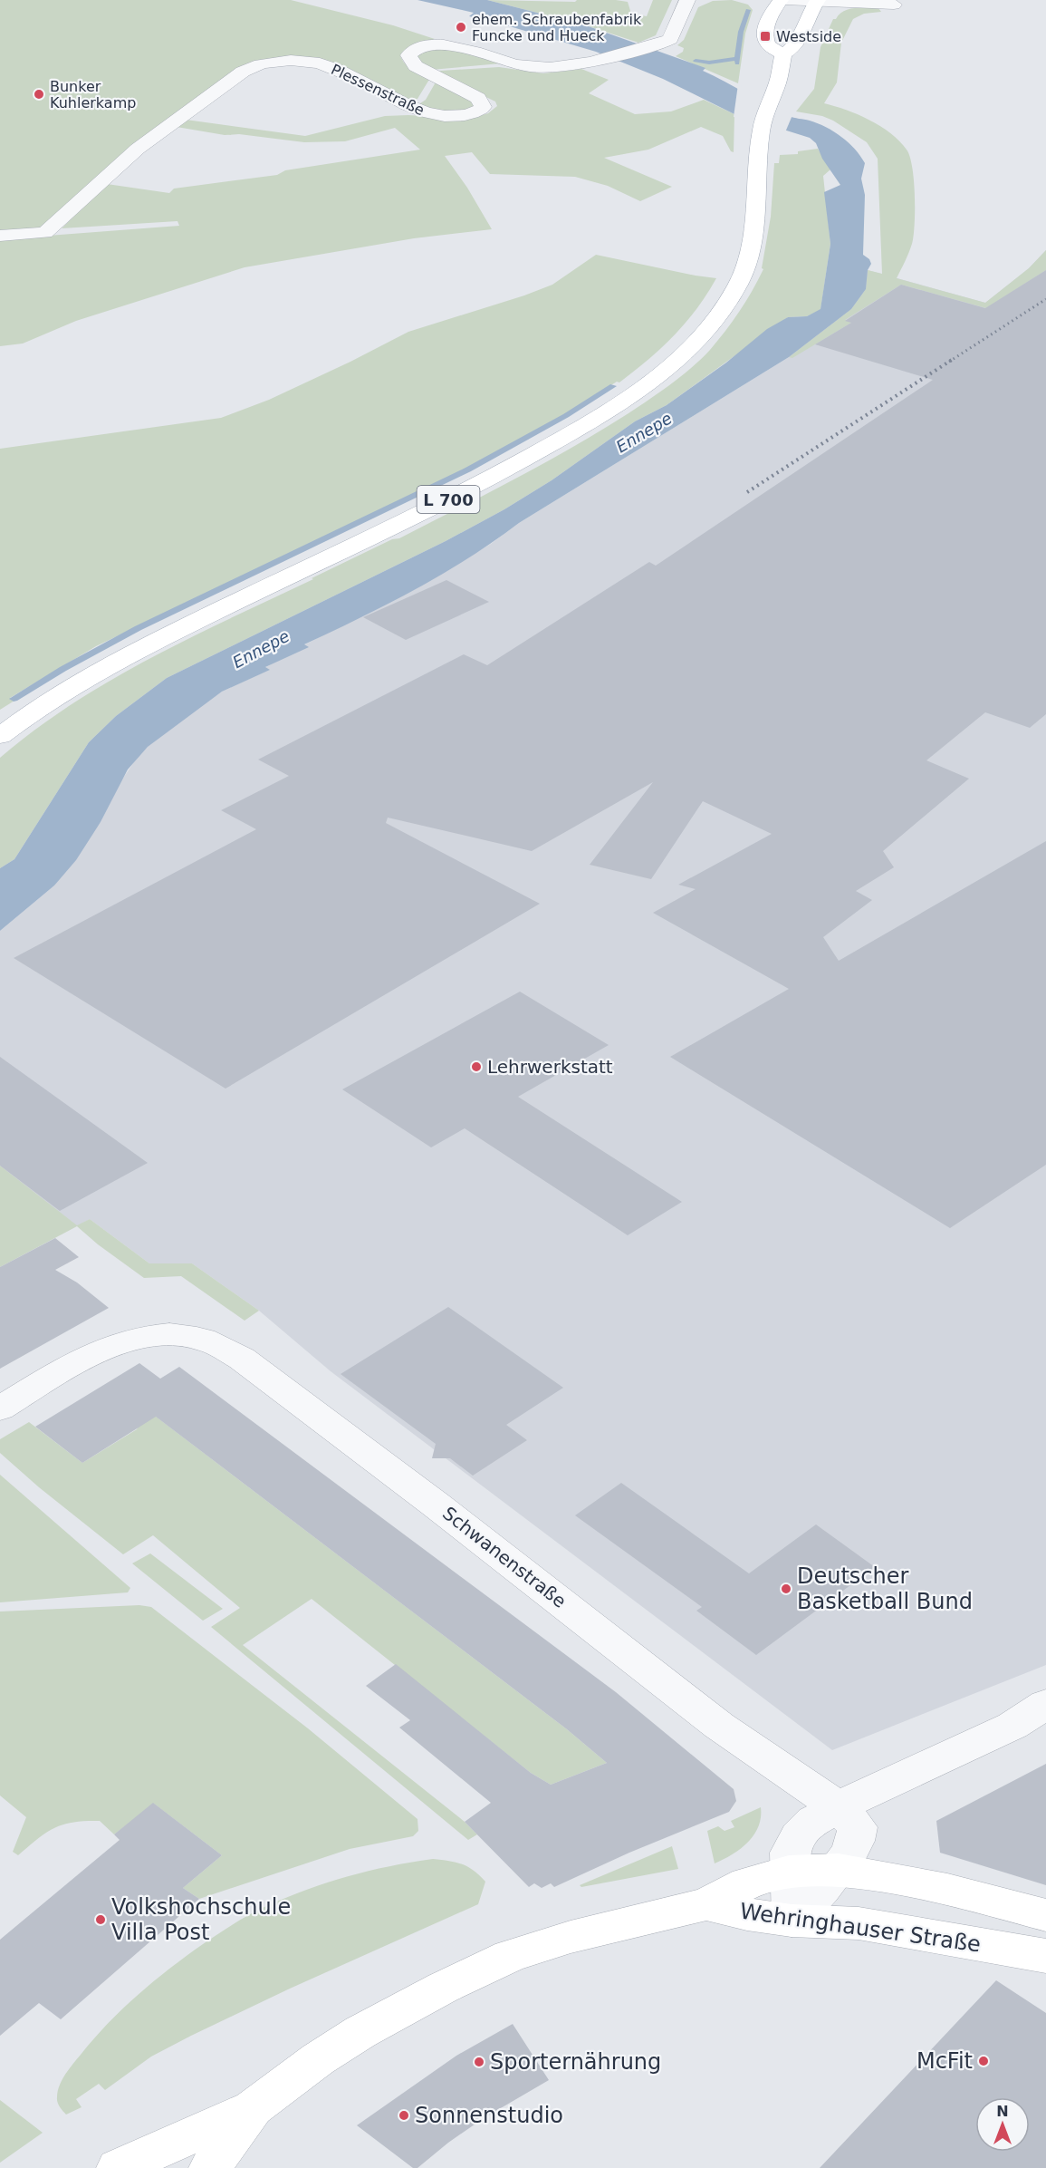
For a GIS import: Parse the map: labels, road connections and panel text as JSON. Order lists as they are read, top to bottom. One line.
{"streets":{"main road":["L 700","Wehringhauser Straße"],"street":["Plessenstraße","Schwanenstraße"]},"crossings":[["Schwanenstraße","Wehringhauser Straße"]],"water":["Ennepe"],"places":{"other":["ehem. Schraubenfabrik Funcke und Hueck","Bunker Kuhlerkamp","Lehrwerkstatt","Deutscher Basketball Bund","Volkshochschule Villa Post","McFit","Sporternährung","Sonnenstudio"],"transit":["Westside"]},"north":"top"}
